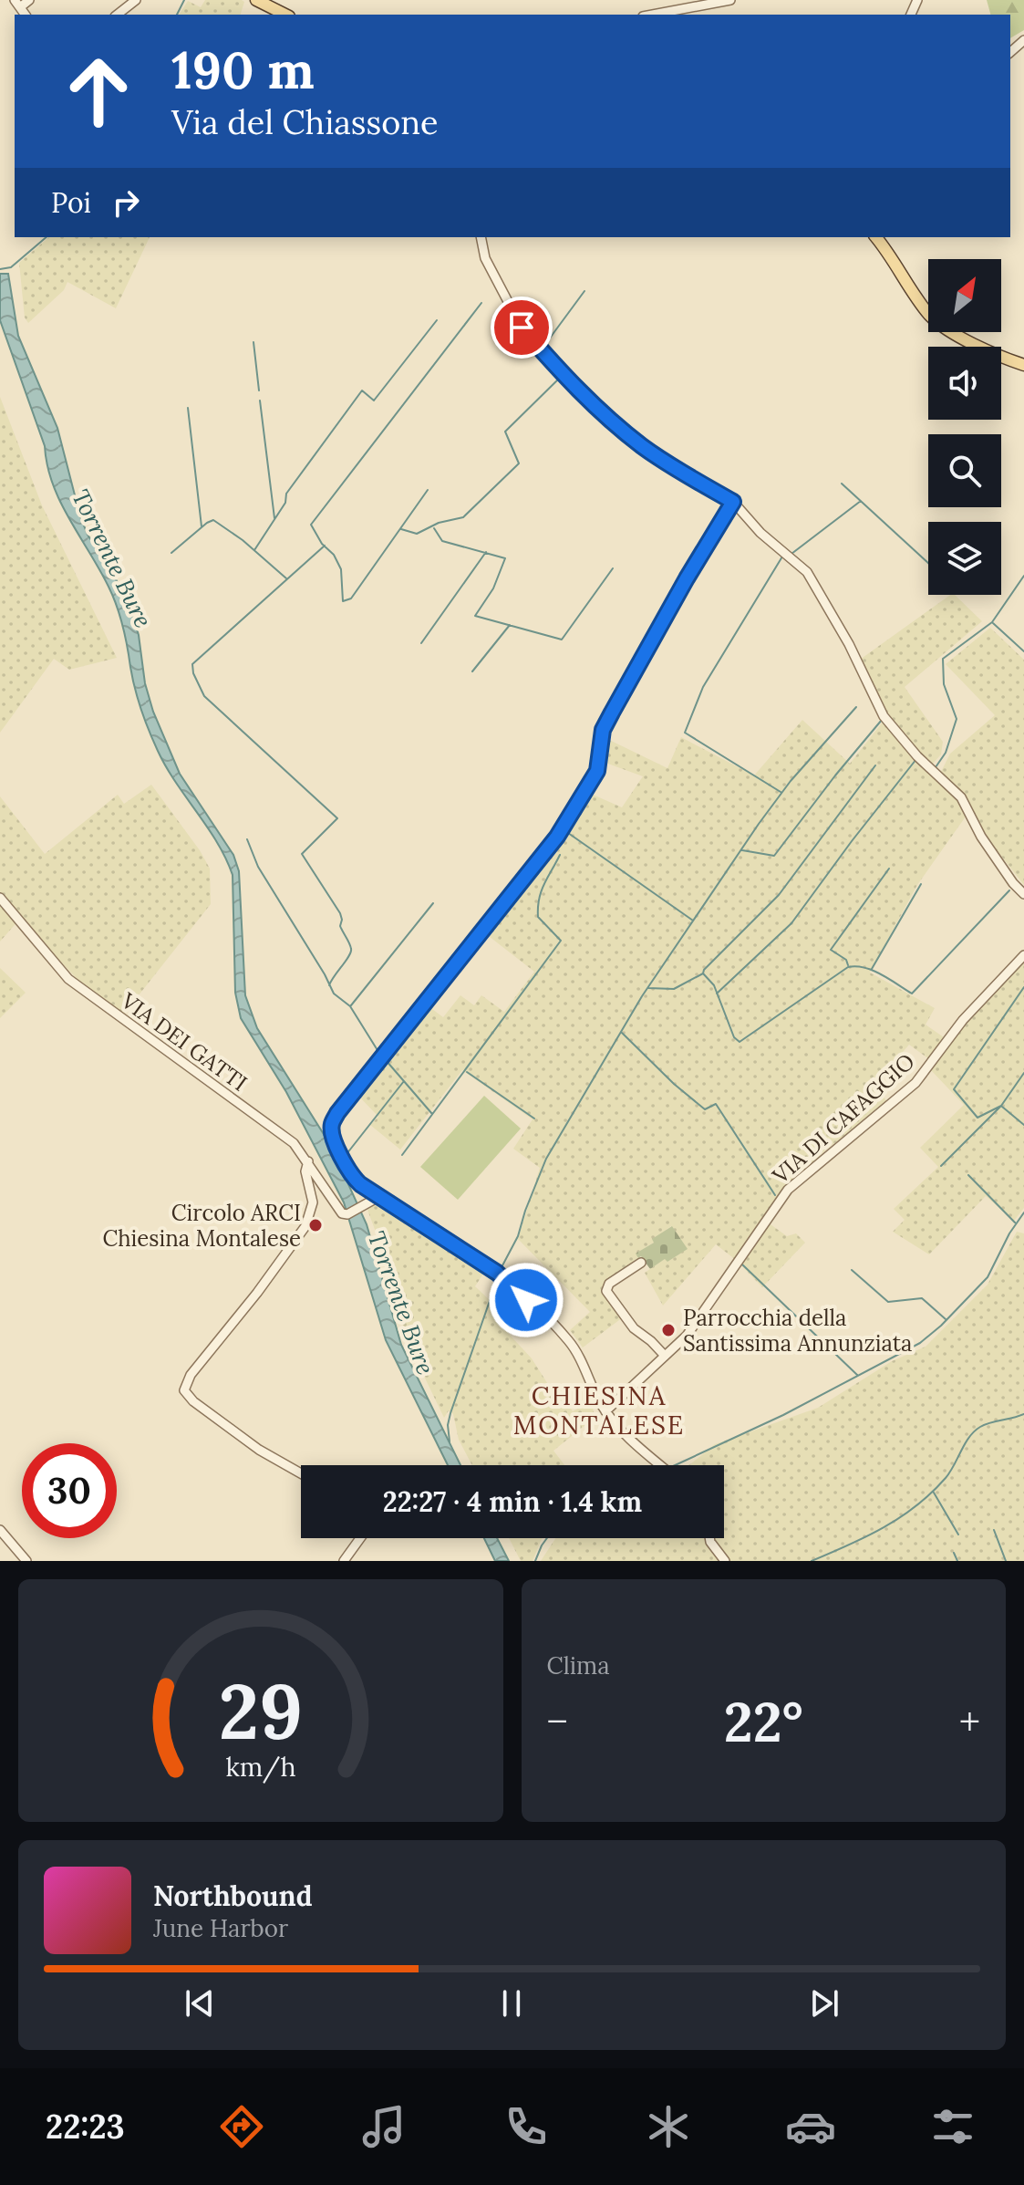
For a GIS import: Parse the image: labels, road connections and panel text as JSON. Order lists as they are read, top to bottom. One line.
{"streets":{"street":["VIA DEI GATTI","VIA DI CAFAGGIO"]},"districts":["CHIESINA MONTALESE"],"water":["Torrente Bure"],"places":["Circolo ARCI Chiesina Montalese","Parrocchia della Santissima Annunziata"],"north":"top right","page":{"turn":["190 m","Via del Chiassone"],"then":"Poi","limit":"30","trip":"22:27 · 4 min · 1.4 km","tile":"Clima","heat":["−","22°","+"],"song":["Northbound","June Harbor"],"tabs":"22:23","gauge":["29","km/h"]}}
